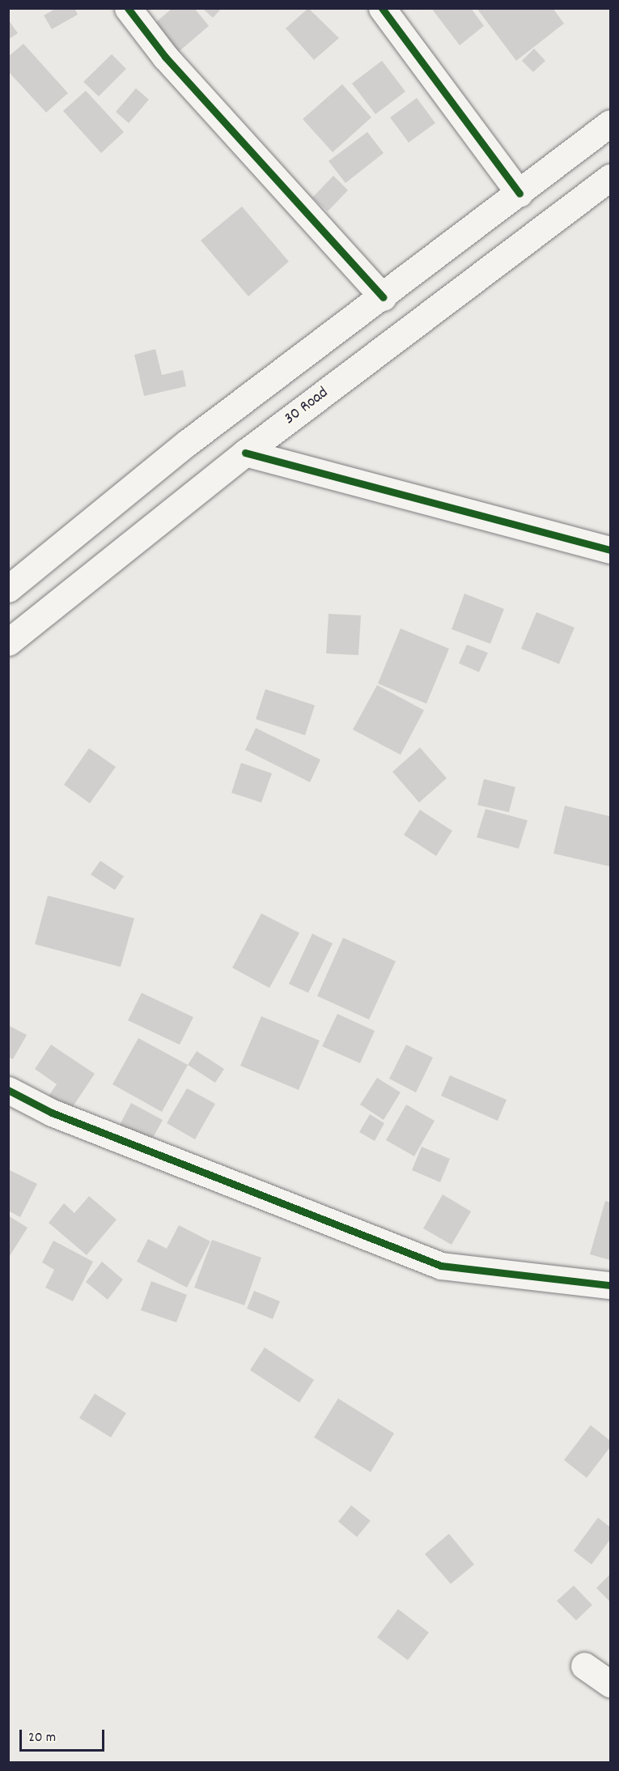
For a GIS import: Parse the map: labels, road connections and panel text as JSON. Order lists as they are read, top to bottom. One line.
{"streets":{"street":["30 Road"]},"scale_bar":"20 m"}
